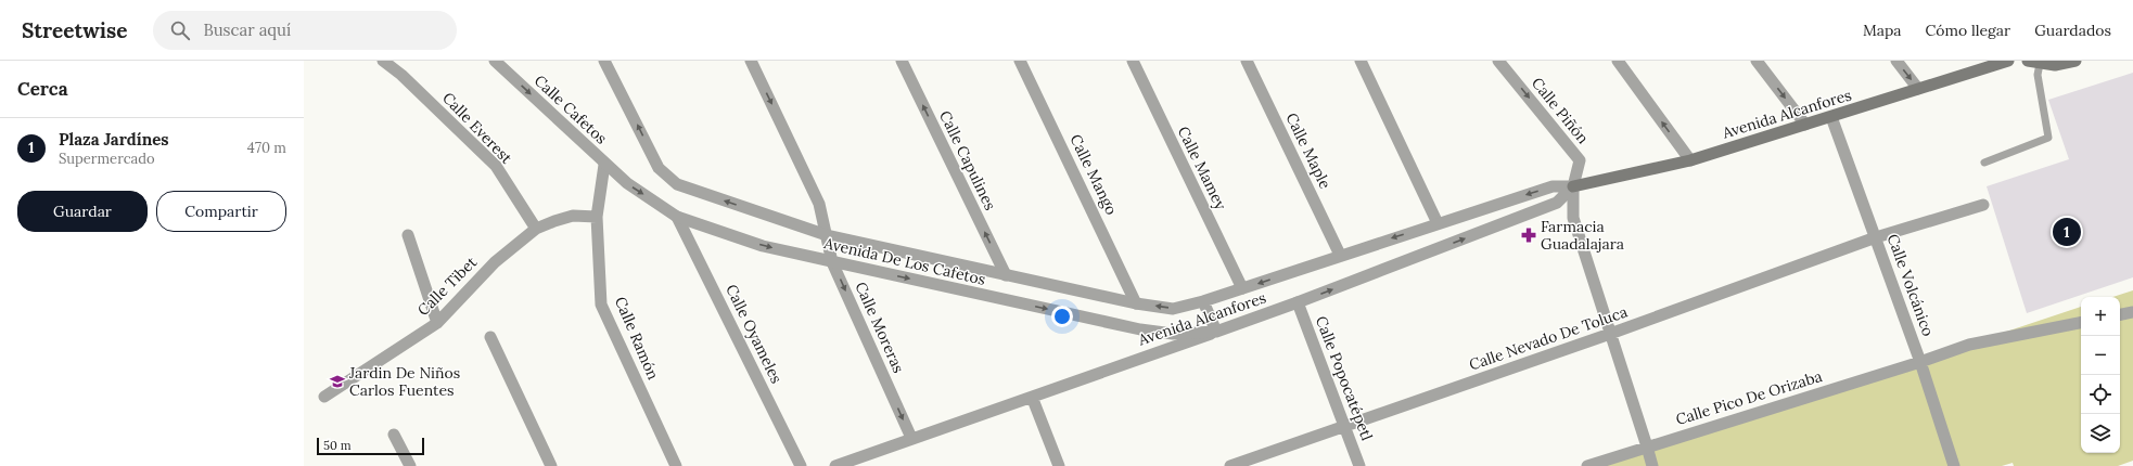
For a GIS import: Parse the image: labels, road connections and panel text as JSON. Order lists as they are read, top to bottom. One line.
{"streets":{"main road":["Avenida Alcanfores"],"street":["Calle Cafetos","Calle Piñón","Calle Everest","Calle Maple","Calle Capulines","Calle Mamey","Calle Mango","Avenida De Los Cafetos","Calle Volcánico","Calle Tibet","Calle Moreras","Calle Oyameles","Calle Ramón","Calle Nevado De Toluca","Calle Popocatépetl","Calle Pico De Orizaba"]},"crossings":[["Calle Cafetos","Avenida De Los Cafetos"],["Calle Cafetos","Calle Ramón"],["Calle Piñón","Avenida Alcanfores"],["Avenida Alcanfores","Calle Maple"],["Avenida Alcanfores","Calle Mamey"],["Avenida Alcanfores","Avenida De Los Cafetos"],["Avenida Alcanfores","Calle Volcánico"],["Avenida Alcanfores","Calle Moreras"],["Avenida Alcanfores","Calle Popocatépetl"],["Calle Everest","Calle Tibet"],["Calle Capulines","Avenida De Los Cafetos"],["Calle Mango","Avenida De Los Cafetos"],["Avenida De Los Cafetos","Calle Moreras"],["Avenida De Los Cafetos","Calle Oyameles"],["Avenida De Los Cafetos","Calle Ramón"],["Calle Volcánico","Calle Nevado De Toluca"],["Calle Volcánico","Calle Pico De Orizaba"],["Calle Tibet","Calle Ramón"],["Calle Nevado De Toluca","Calle Popocatépetl"]],"one_way":["Calle Cafetos","Calle Capulines","Calle Moreras"],"places":{"pharmacy":["Farmacia Guadalajara"],"school or university":["Jardin De Niños Carlos Fuentes"]},"scale_bar":"50 m","page":{"header":"Streetwise","search":"Buscar aquí","nav":["Mapa","Cómo llegar","Guardados"],"heading":"Cerca","list":[{"mark":"1","name":"Plaza Jardínes","note":"Supermercado","value":"470 m"}],"buttons":["Guardar","Compartir"],"pins":"1","map_buttons":["+","−"],"scale":"50 m"}}
